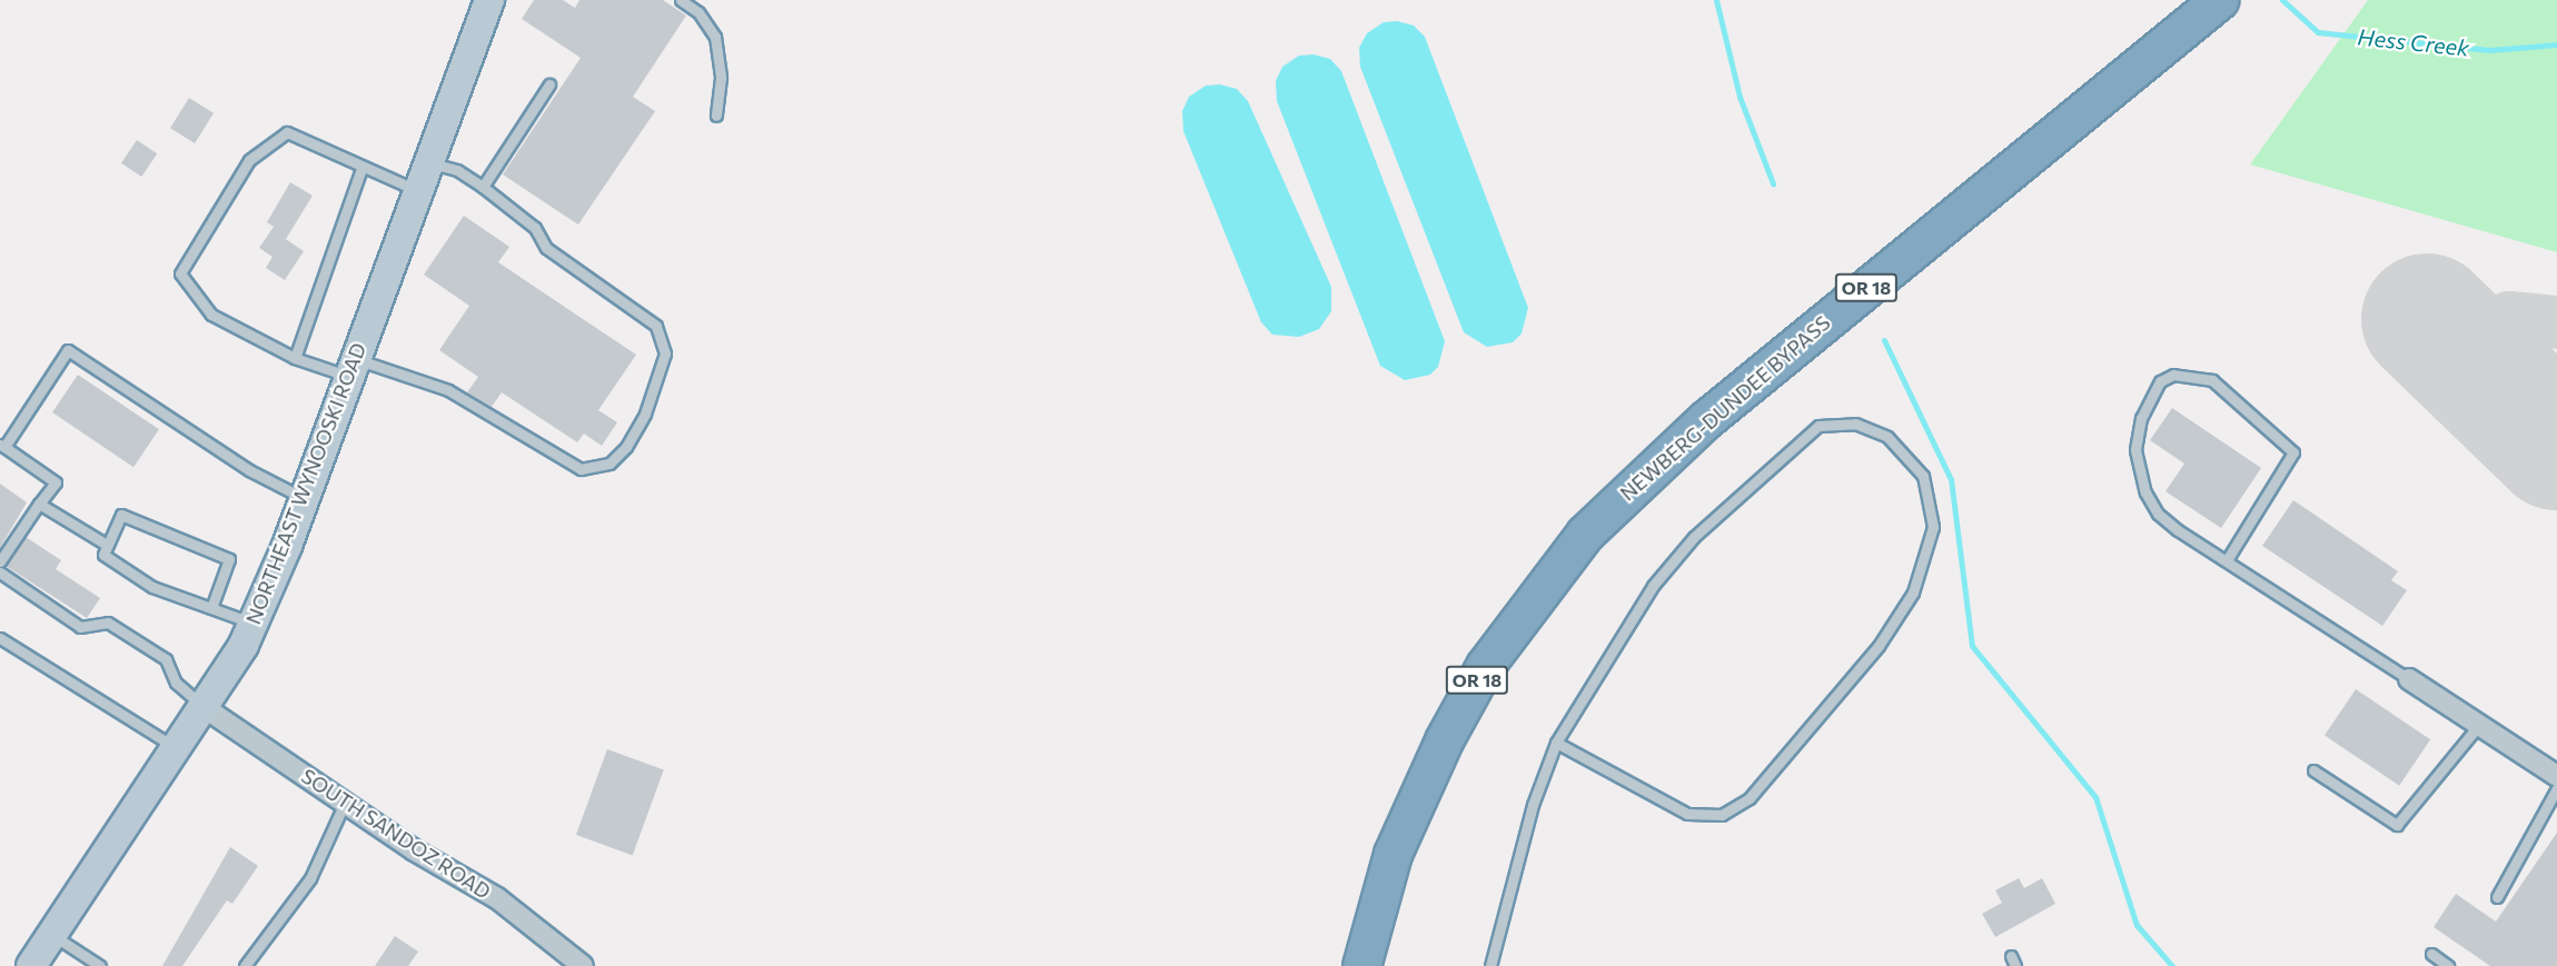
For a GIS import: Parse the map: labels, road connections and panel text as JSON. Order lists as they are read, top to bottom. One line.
{"streets":{"highway":["OR 18","NEWBERG-DUNDEE BYPASS"],"main road":["NORTHEAST WYNOOSKI ROAD"],"street":["SOUTH SANDOZ ROAD"]},"crossings":[["NORTHEAST WYNOOSKI ROAD","SOUTH SANDOZ ROAD"]],"water":["Hess Creek"]}
